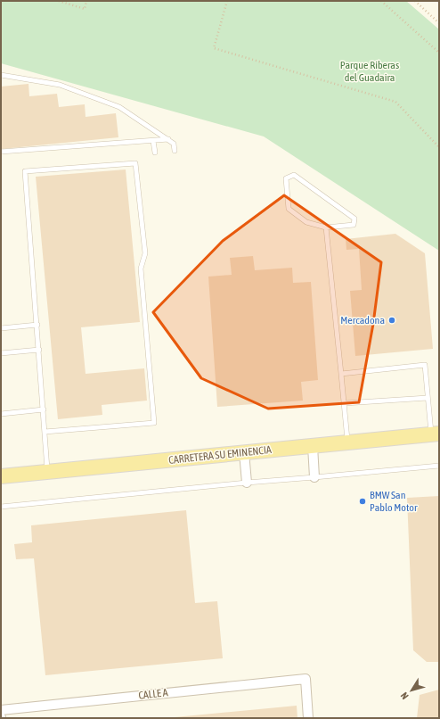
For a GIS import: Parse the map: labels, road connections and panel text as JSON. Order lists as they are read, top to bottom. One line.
{"streets":{"main road":["CARRETERA SU EMINENCIA"],"street":["CALLE A"]},"parks":["Parque Riberas del Guadaira"],"places":["Mercadona","BMW San Pablo Motor"],"north":"bottom left"}
